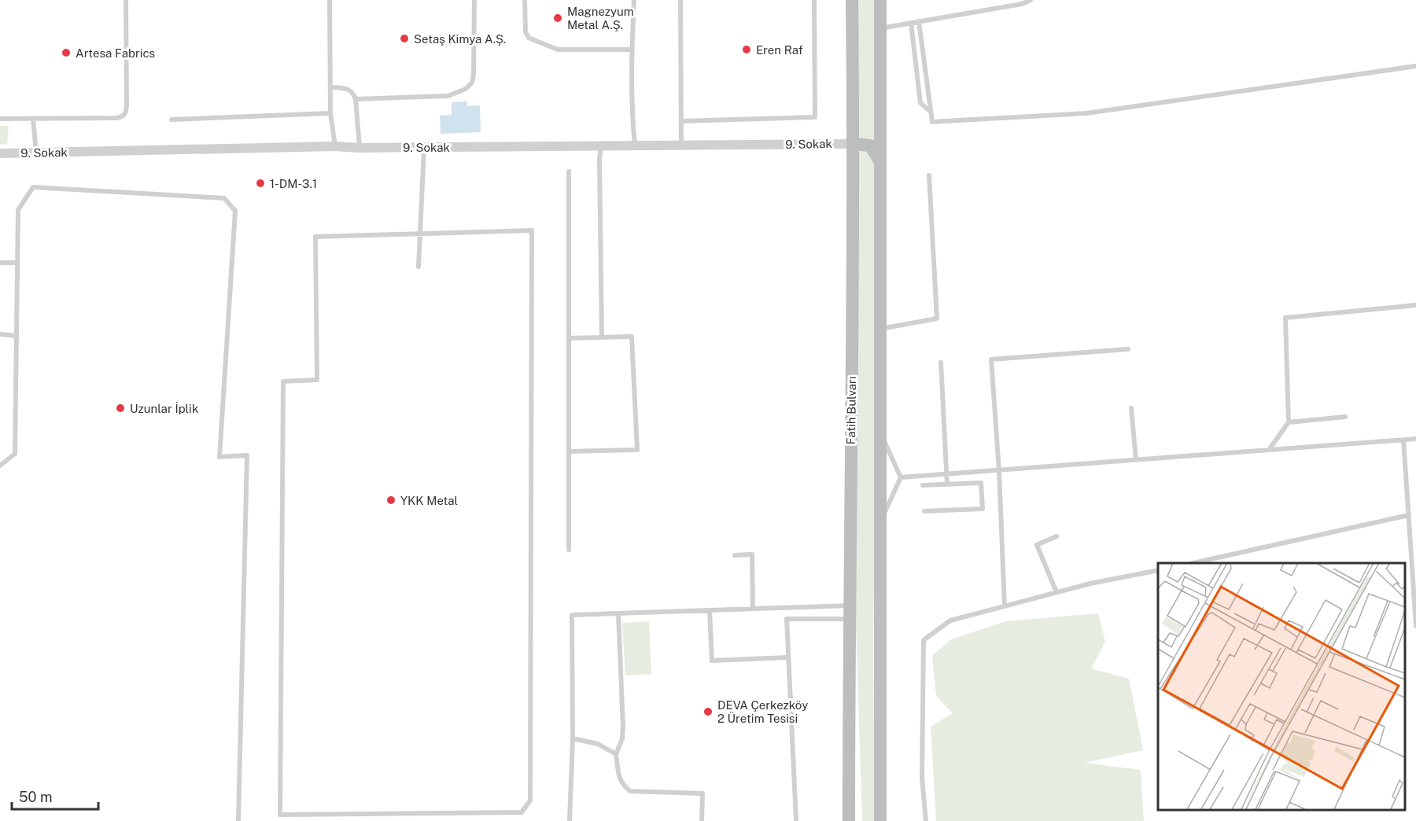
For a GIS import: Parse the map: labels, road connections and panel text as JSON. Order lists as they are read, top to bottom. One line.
{"streets":{"main road":["Fatih Bulvarı"],"street":["9. Sokak"]},"crossings":[["9. Sokak","Fatih Bulvarı"]],"places":["Magnezyum Metal A.Ş.","Setaş Kimya A.Ş.","Eren Raf","Artesa Fabrics","1-DM-3.1","Uzunlar İplik","YKK Metal","DEVA Çerkezköy 2 Üretim Tesisi"],"scale_bar":"50 m"}
